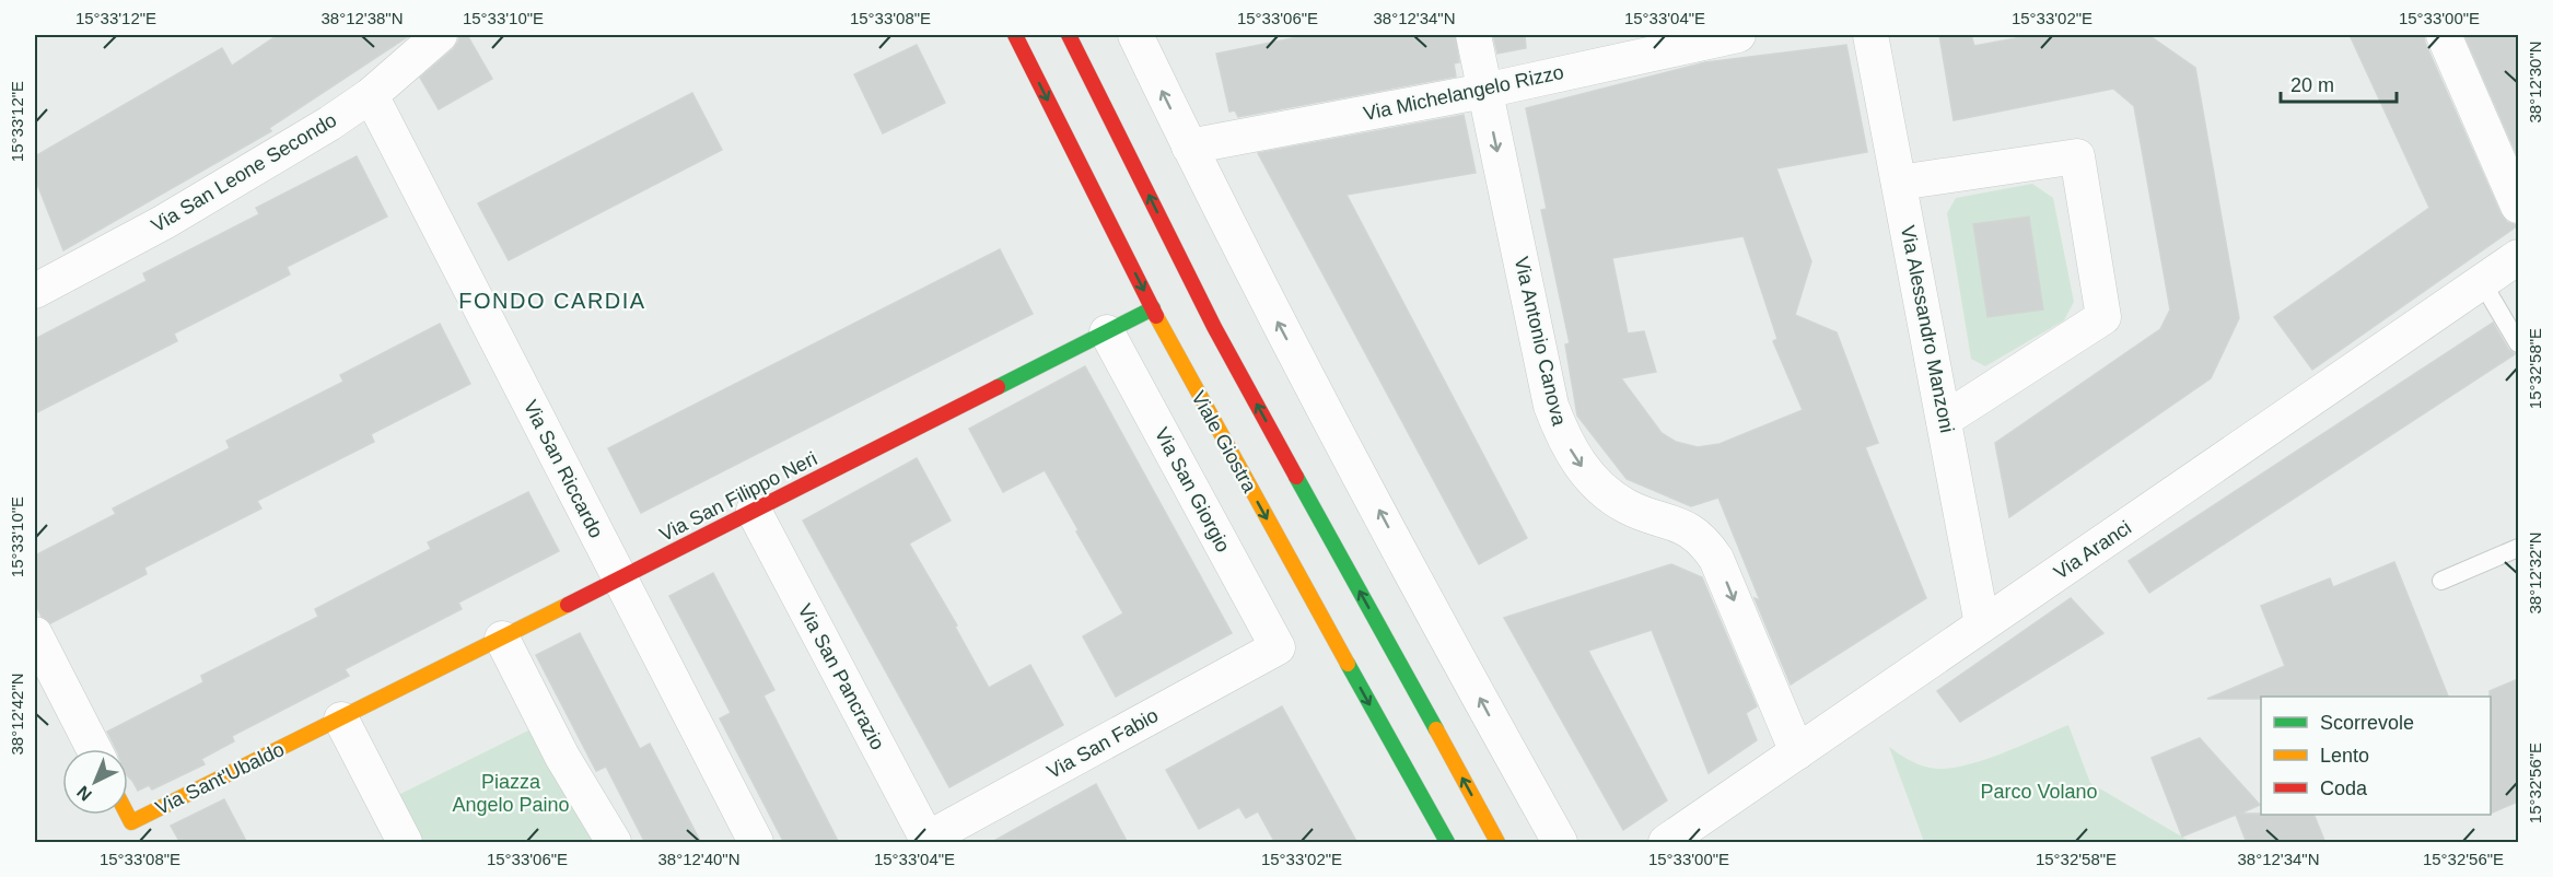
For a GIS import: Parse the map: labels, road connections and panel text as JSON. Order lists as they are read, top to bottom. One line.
{"streets":{"main road":["Viale Giostra","Via San Filippo Neri","Via Sant'Ubaldo"],"street":["Via Michelangelo Rizzo","Via San Leone Secondo","Via Alessandro Manzoni","Via Antonio Canova","Via San Riccardo","Via San Giorgio","Via Aranci","Via San Pancrazio","Via San Fabio"]},"crossings":[["Via Michelangelo Rizzo","Via Antonio Canova"],["Via San Leone Secondo","Via San Riccardo"],["Via Alessandro Manzoni","Via Aranci"],["Via Antonio Canova","Via Aranci"],["Viale Giostra","Via San Filippo Neri"],["Via San Riccardo","Via San Filippo Neri"],["Via San Giorgio","Via San Filippo Neri"],["Via San Giorgio","Via San Fabio"],["Via San Filippo Neri","Via San Pancrazio"],["Via San Filippo Neri","Via Sant'Ubaldo"],["Via San Pancrazio","Via San Fabio"]],"districts":["FONDO CARDIA"],"parks":["Piazza Angelo Paino","Parco Volano"],"legend":["Scorrevole","Lento","Coda"],"scale_bar":"20 m","north":"bottom left","coordinates":["15°33'12\"E","38°12'38\"N","15°33'10\"E","15°33'08\"E","15°33'06\"E","38°12'34\"N","15°33'04\"E","15°33'02\"E","15°33'00\"E","38°12'30\"N","15°32'58\"E","38°12'32\"N","38°12'42\"N","15°32'56\"E","38°12'40\"N"]}
